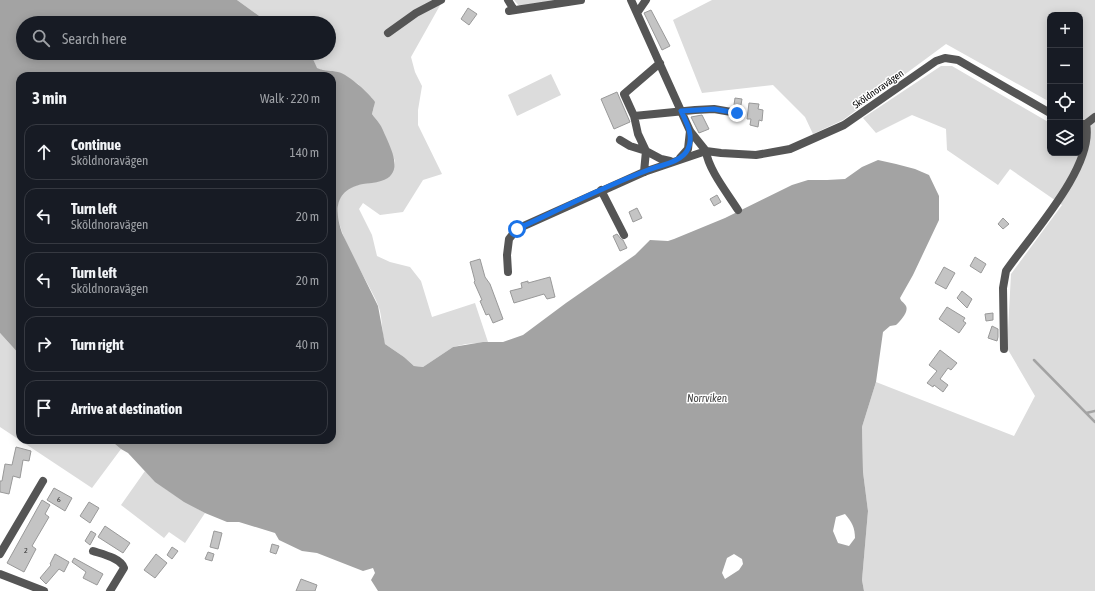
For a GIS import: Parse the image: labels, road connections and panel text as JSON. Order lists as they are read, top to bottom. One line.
{"streets":{"street":["Sköldnoravägen"]},"water":["Norrviken"],"house_numbers":["6","2"],"page":{"map_buttons":["+","−"],"search":"Search here","heading":["3 min","Walk · 220 m"],"list":[["Continue","Sköldnoravägen","140 m"],["Turn left","Sköldnoravägen","20 m"],["Turn left","Sköldnoravägen","20 m"],["Turn right","40 m"],"Arrive at destination"]}}
